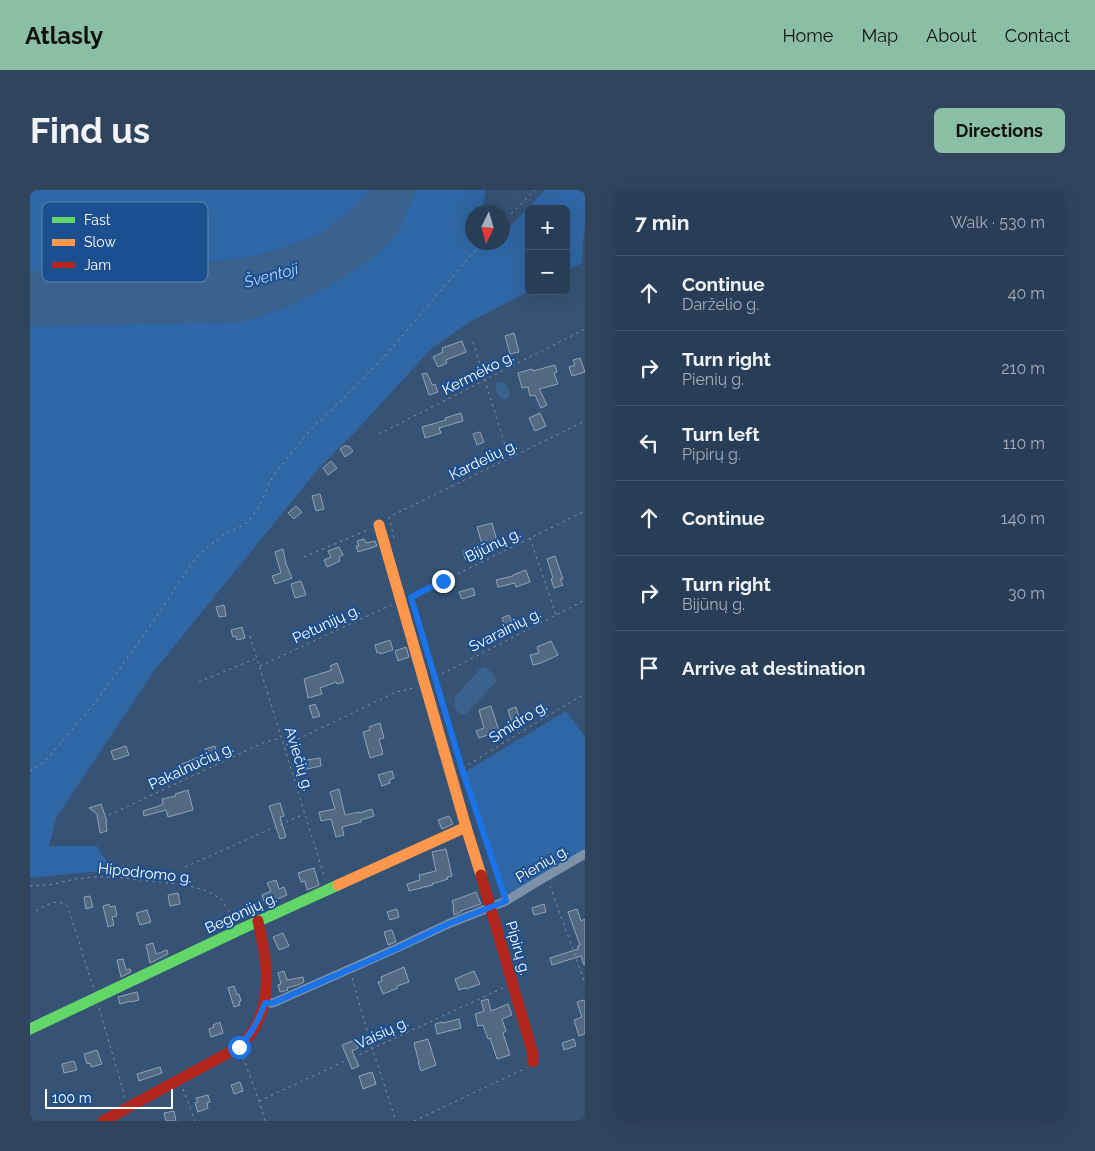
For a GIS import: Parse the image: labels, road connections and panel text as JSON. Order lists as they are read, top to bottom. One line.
{"streets":{"street":["Pienių g.","Begonijų g.","Pipirų g."],"path":["Kermėko g.","Kardelių g.","Bijūnų g.","Petunijų g.","Svarainių g.","Smidro g.","Aviečių g.","Pakalnučių g.","Hipodromo g.","Vaisių g."]},"crossings":[["Bijūnų g.","Petunijų g."],["Bijūnų g.","Pipirų g."],["Petunijų g.","Aviečių g."],["Petunijų g.","Pipirų g."],["Svarainių g.","Pipirų g."],["Smidro g.","Pipirų g."],["Aviečių g.","Pakalnučių g."],["Aviečių g.","Begonijų g."],["Pienių g.","Pipirų g."],["Hipodromo g.","Begonijų g."],["Begonijų g.","Pipirų g."],["Pipirų g.","Vaisių g."]],"water":["Šventoji"],"legend":["Fast","Slow","Jam"],"scale_bar":"100 m","north":"bottom","page":{"header":"Atlasly","nav":["Home","Map","About","Contact"],"buttons":"Directions","title":"Find us","heading":["7 min","Walk · 530 m"],"map_buttons":["+","−"],"list":[["Continue","Darželio g.","40 m"],["Turn right","Pienių g.","210 m"],["Turn left","Pipirų g.","110 m"],["Continue","140 m"],["Turn right","Bijūnų g.","30 m"],"Arrive at destination"],"scale":"100 m"}}
